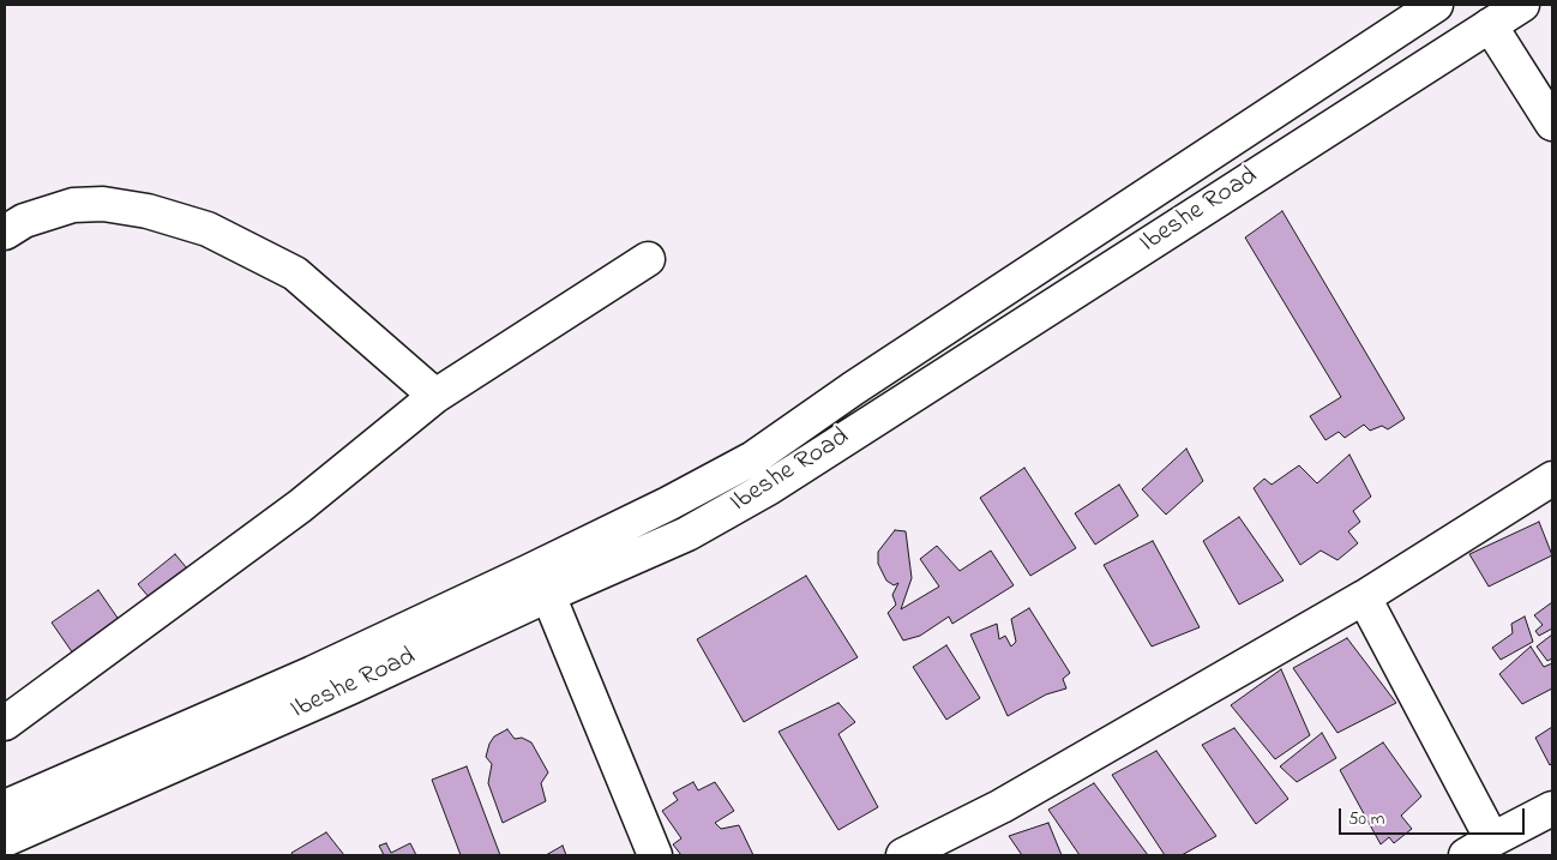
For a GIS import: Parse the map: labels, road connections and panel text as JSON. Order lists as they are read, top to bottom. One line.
{"streets":{"main road":["Ibeshe Road"]},"scale_bar":"50 m"}
